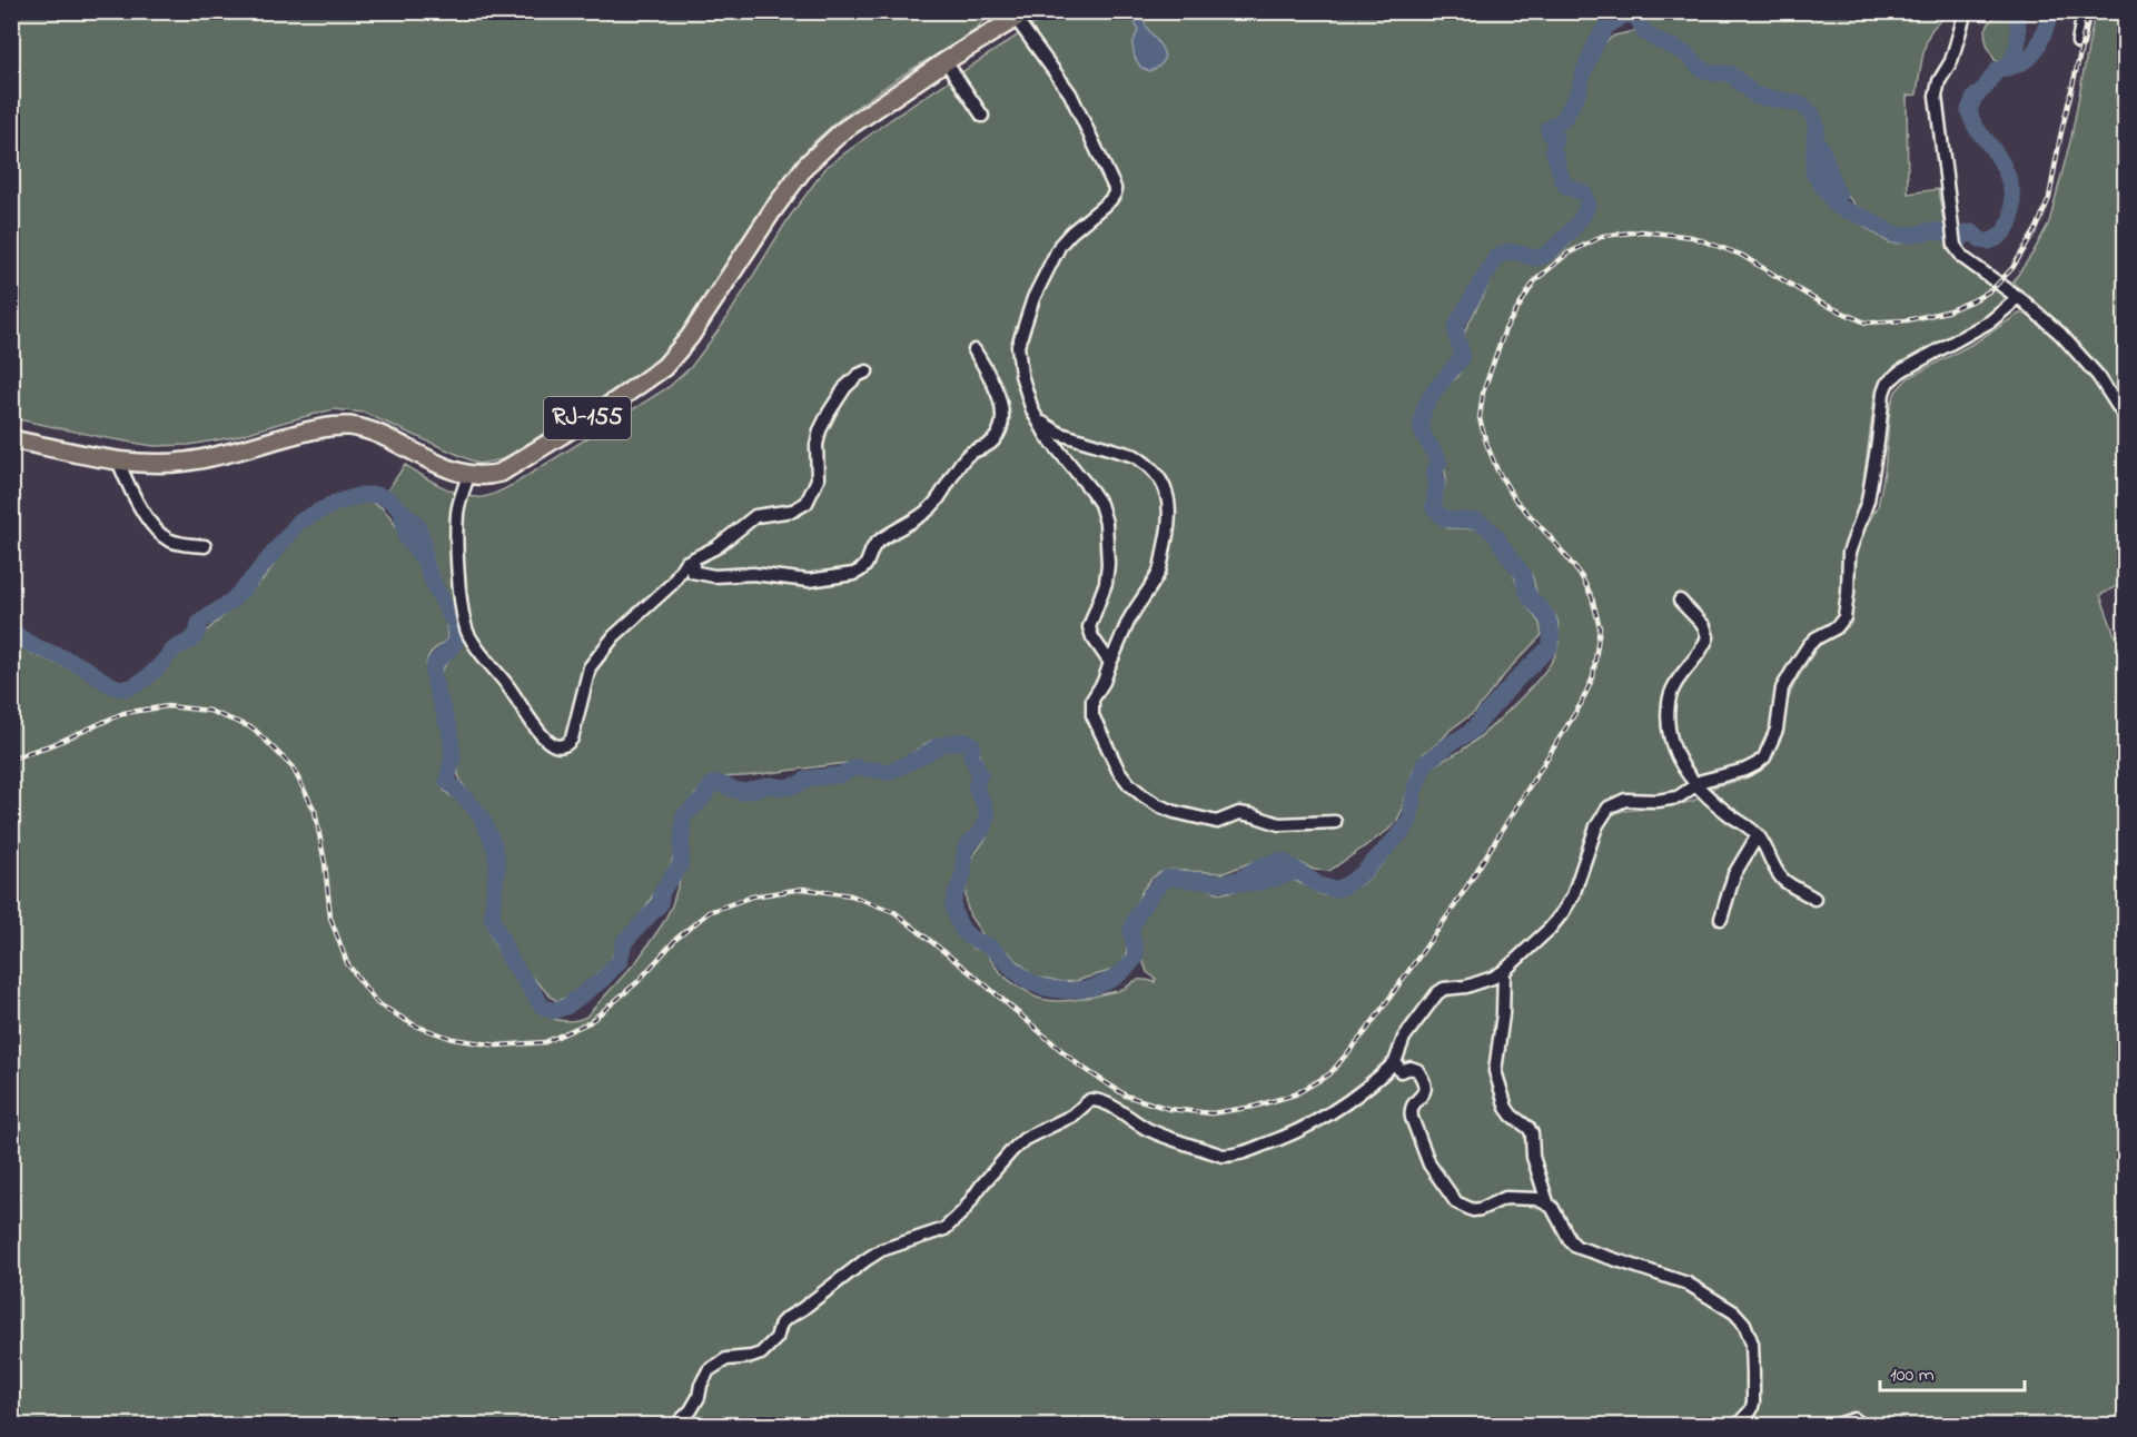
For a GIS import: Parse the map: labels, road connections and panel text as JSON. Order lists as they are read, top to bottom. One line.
{"streets":{"main road":["RJ-155"]},"scale_bar":"100 m"}
